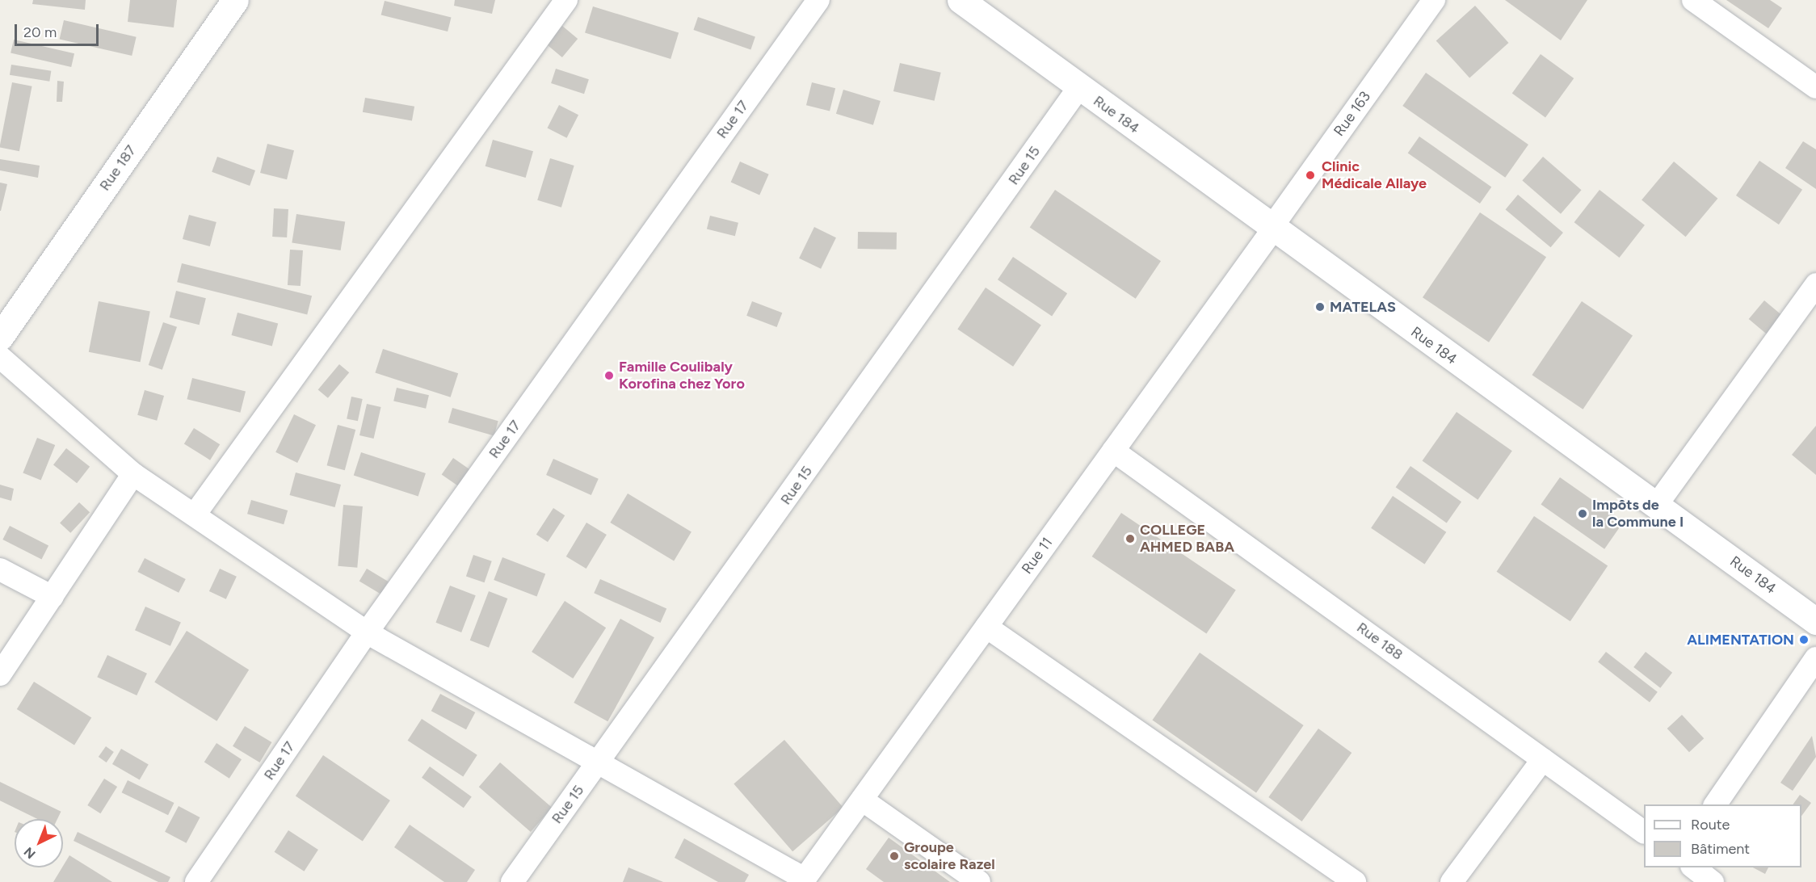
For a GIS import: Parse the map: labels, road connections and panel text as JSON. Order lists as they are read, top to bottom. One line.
{"streets":{"street":["Rue 163","Rue 184","Rue 17","Rue 15","Rue 187","Rue 11","Rue 188"]},"crossings":[["Rue 163","Rue 184"],["Rue 163","Rue 11"],["Rue 184","Rue 15"],["Rue 184","Rue 11"],["Rue 11","Rue 188"]],"places":["Clinic Médicale Allaye","MATELAS","Famille Coulibaly Korofina chez Yoro","Impôts de la Commune I","COLLEGE AHMED BABA","ALIMENTATION","Groupe scolaire Razel"],"legend":["Route","Bâtiment"],"scale_bar":"20 m","north":"bottom left"}
